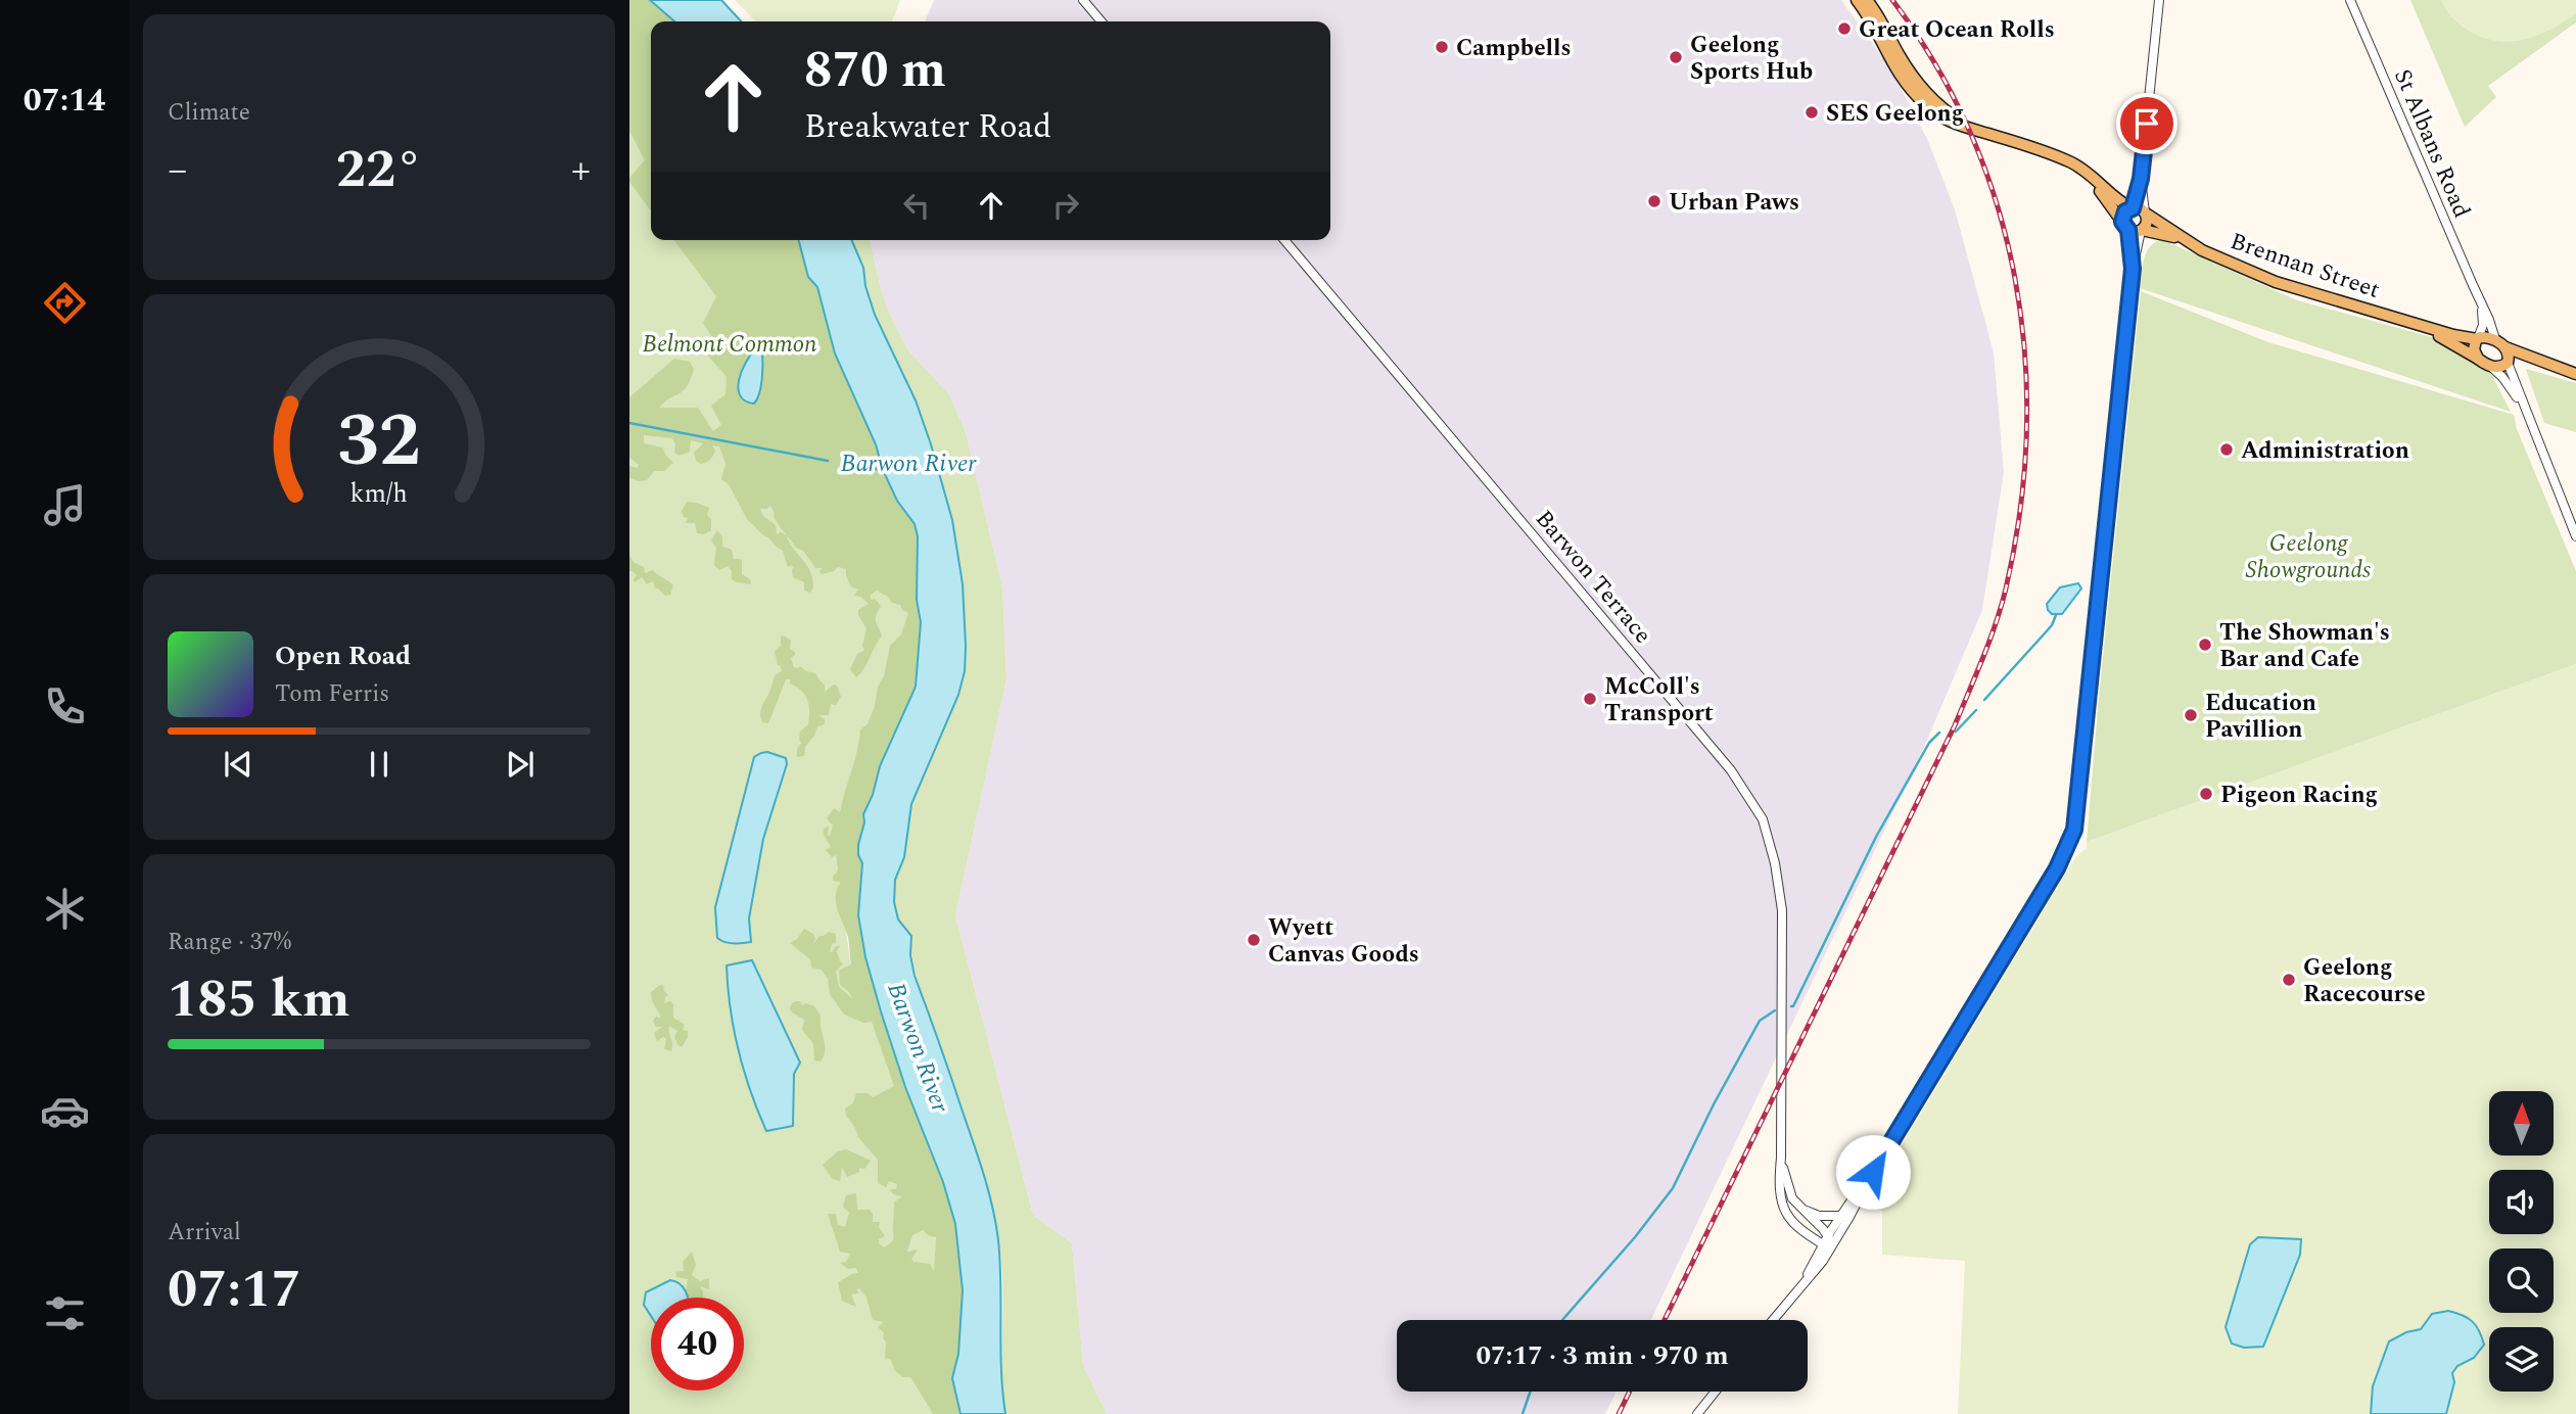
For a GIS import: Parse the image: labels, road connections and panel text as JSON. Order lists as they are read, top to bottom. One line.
{"streets":{"main road":["Brennan Street"],"street":["St Albans Road","Barwon Terrace"]},"crossings":[["St Albans Road","Brennan Street"]],"water":["Barwon River"],"parks":["Belmont Common","Geelong Showgrounds"],"places":["Great Ocean Rolls","Campbells","Geelong Sports Hub","SES Geelong","Urban Paws","Administration","The Showman's Bar and Cafe","McColl's Transport","Education Pavillion","Pigeon Racing","Wyett Canvas Goods","Geelong Racecourse"],"north":"top","page":{"tabs":"07:14","tile":["Climate",["Range · 37%","185 km"],["Arrival","07:17"]],"turn":["870 m","Breakwater Road"],"heat":["−","22°","+"],"song":["Open Road","Tom Ferris"],"limit":"40","trip":"07:17 · 3 min · 970 m","gauge":["32","km/h"]}}
